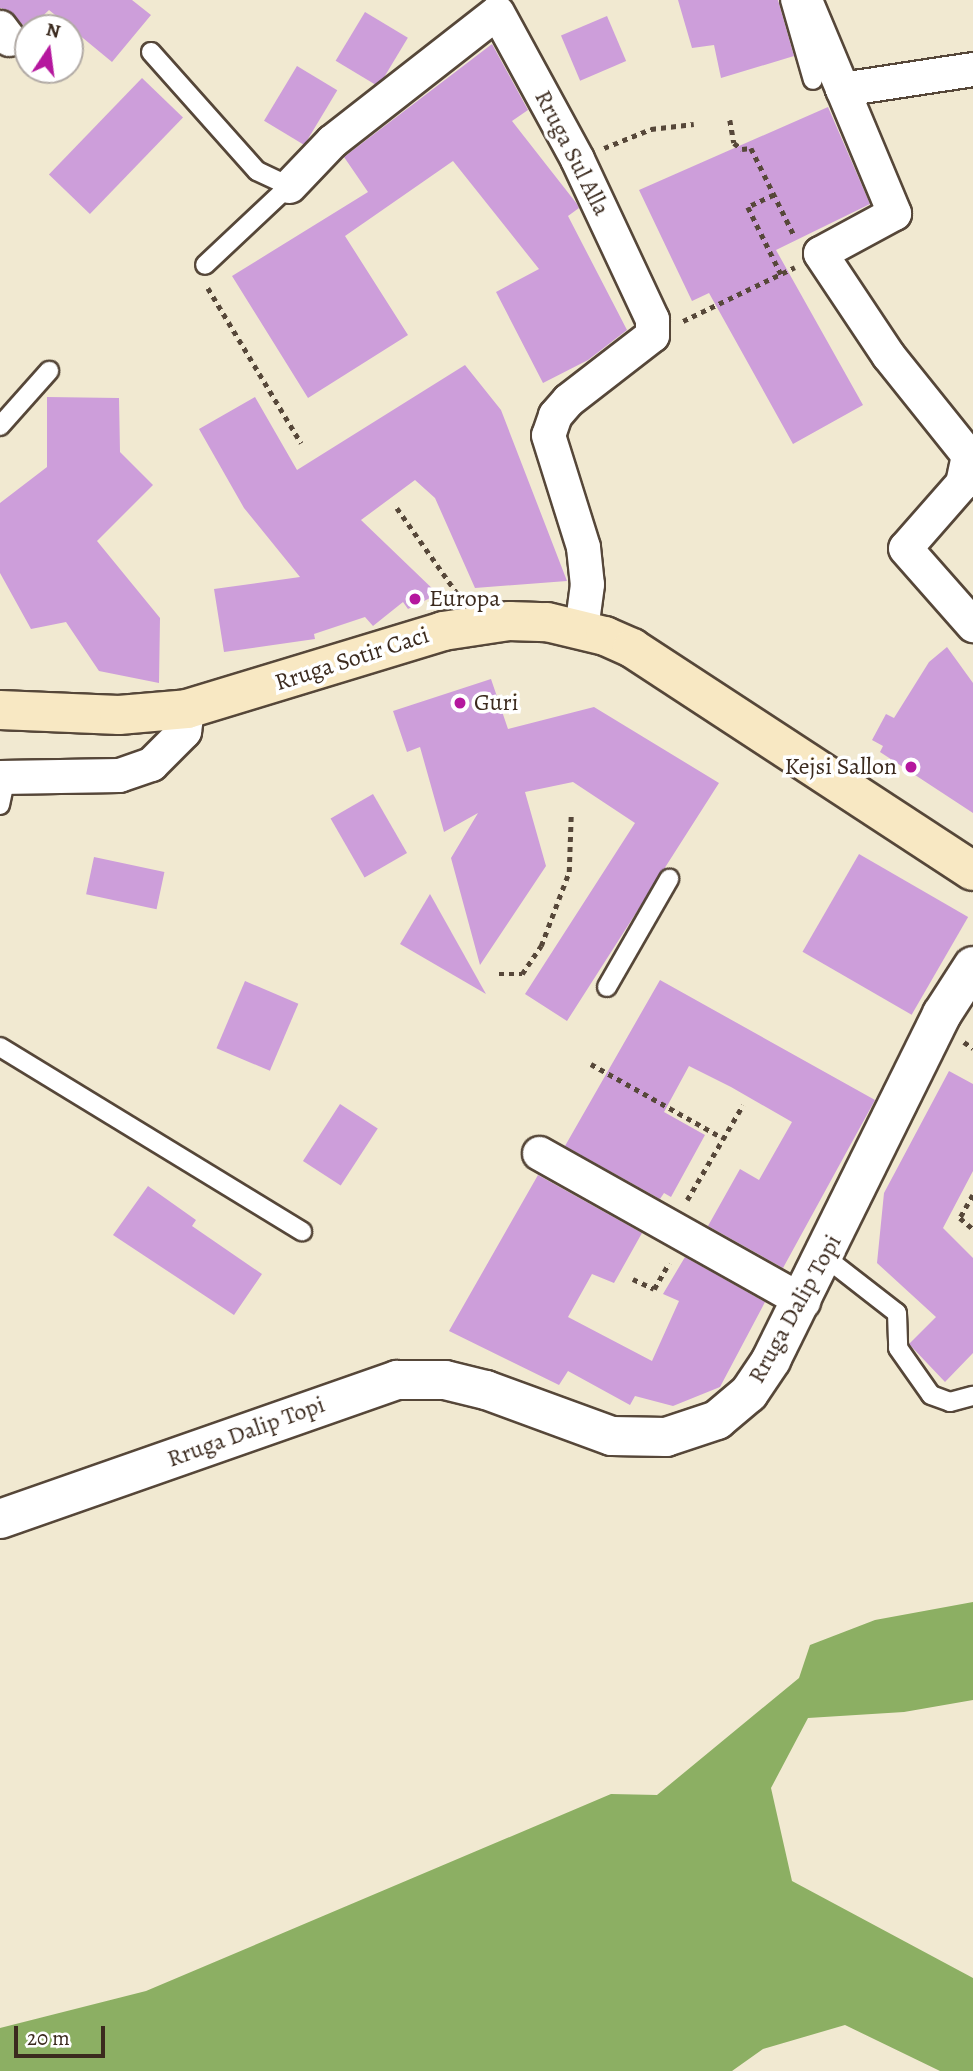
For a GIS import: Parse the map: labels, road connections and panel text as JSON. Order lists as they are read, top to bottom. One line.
{"streets":{"main road":["Rruga Sotir Caci"],"street":["Rruga Sul Alla","Rruga Dalip Topi"]},"crossings":[["Rruga Sul Alla","Rruga Sotir Caci"]],"places":["Europa","Guri","Kejsi Sallon"],"scale_bar":"20 m","north":"top"}
